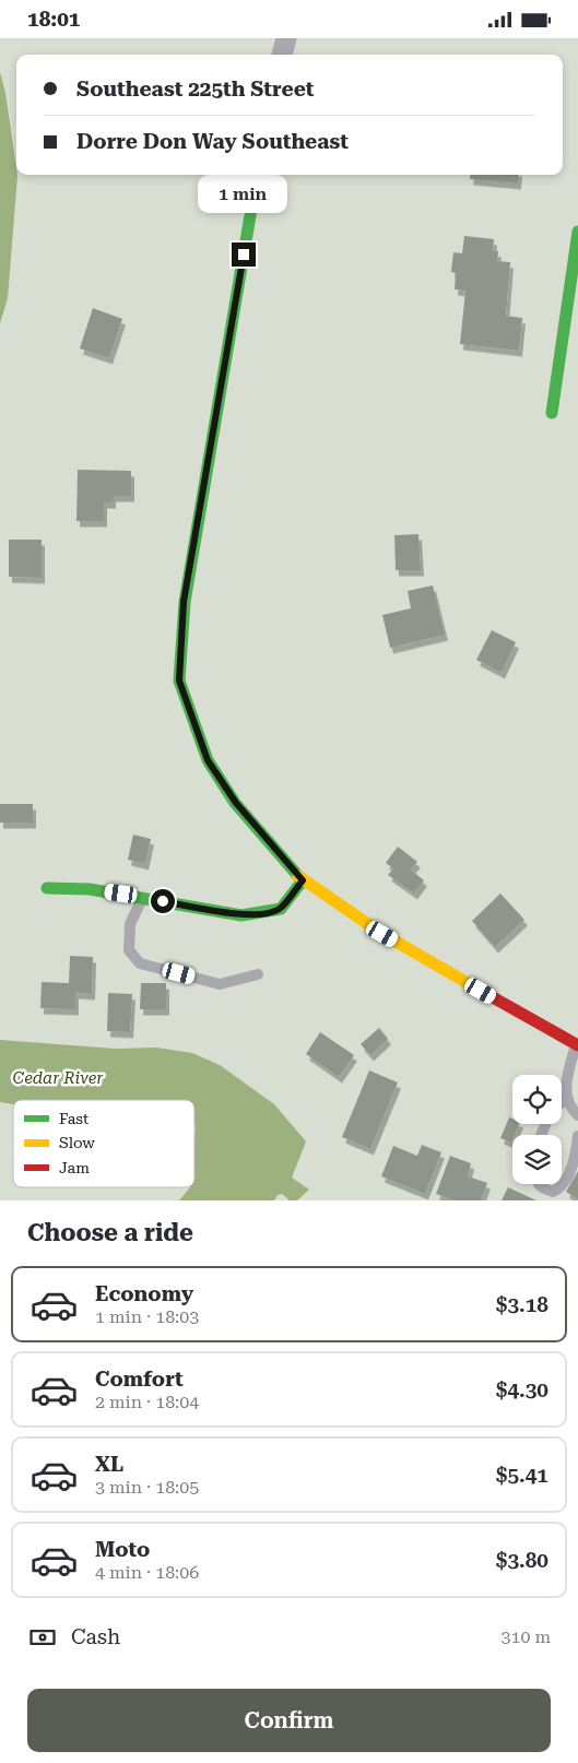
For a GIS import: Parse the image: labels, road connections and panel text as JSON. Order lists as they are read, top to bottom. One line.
{"water":["Cedar River"],"legend":["Fast","Slow","Jam"],"page":{"status":"18:01","banner":["Southeast 225th Street","Dorre Don Way Southeast"],"bubble":"1 min","heading":"Choose a ride","list":[{"name":"Economy","note":"1 min · 18:03","value":"$3.18"},{"name":"Comfort","note":"2 min · 18:04","value":"$4.30"},{"name":"XL","note":"3 min · 18:05","value":"$5.41"},{"name":"Moto","note":"4 min · 18:06","value":"$3.80"}],"pay":["Cash","310 m"],"buttons":"Confirm"}}
